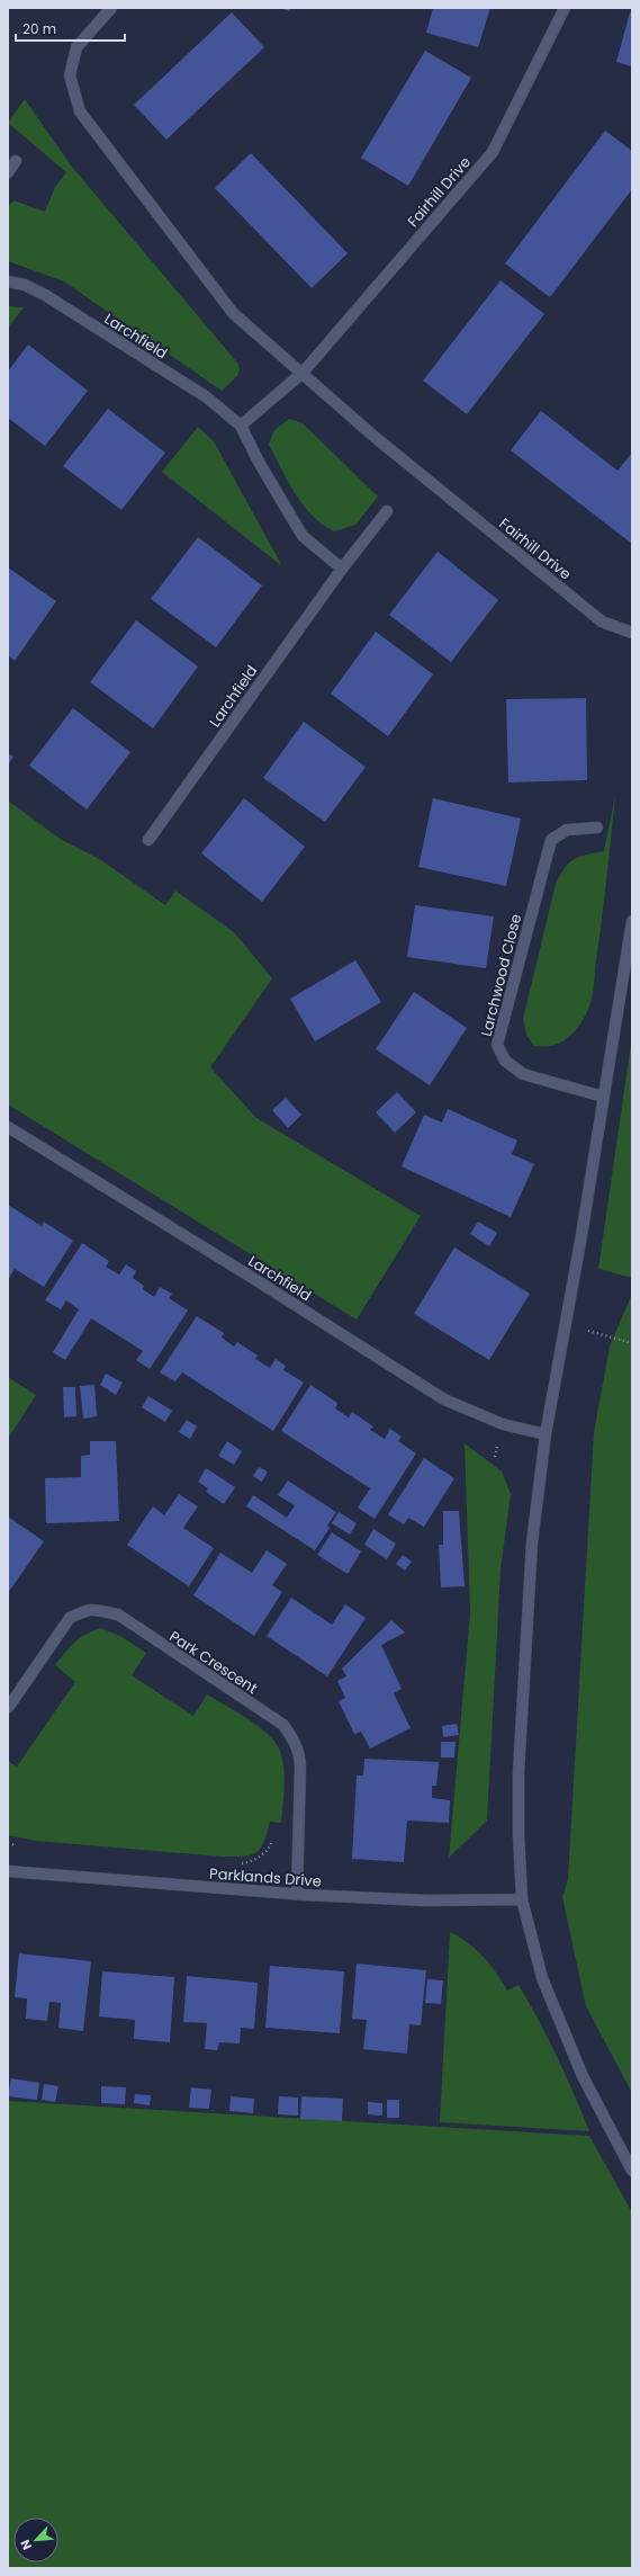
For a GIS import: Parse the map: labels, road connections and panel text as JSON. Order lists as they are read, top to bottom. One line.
{"streets":{"street":["Fairhill Drive","Larchfield","Larchwood Close","Park Crescent","Parklands Drive"]},"crossings":[["Park Crescent","Parklands Drive"]],"scale_bar":"20 m","north":"bottom left"}
